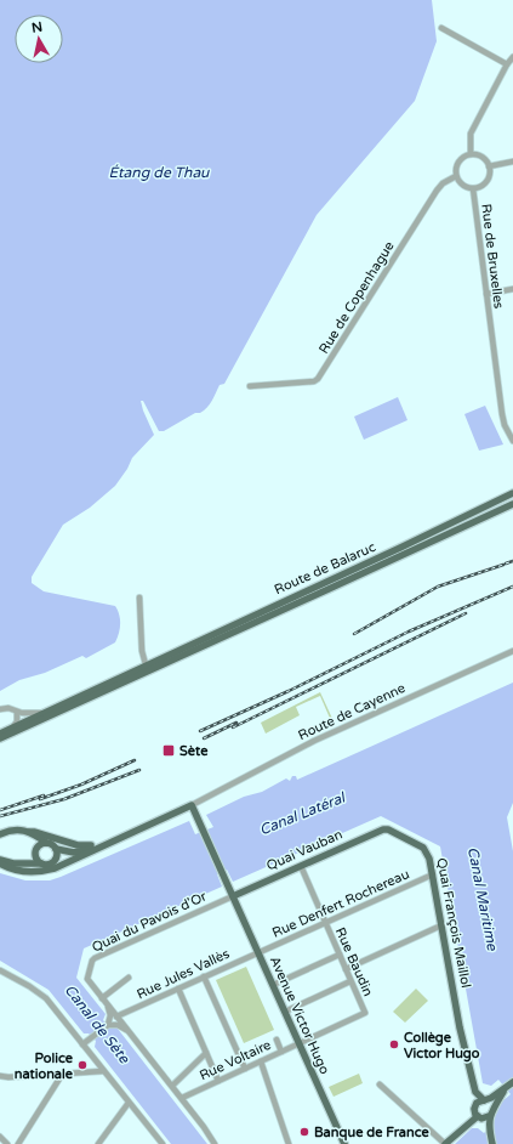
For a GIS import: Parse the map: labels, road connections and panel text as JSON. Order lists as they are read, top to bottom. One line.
{"streets":{"main road":["Route de Balaruc","Quai Vauban","Quai François Maillol","Avenue Victor Hugo"],"street":["Rue de Bruxelles","Rue de Copenhague","Route de Cayenne","Rue Denfert Rochereau","Quai du Pavois d'Or","Rue Baudin","Rue Jules Vallès","Rue Voltaire"]},"crossings":[["Rue de Bruxelles","Rue de Copenhague"],["Route de Cayenne","Avenue Victor Hugo"],["Quai Vauban","Quai du Pavois d'Or"],["Quai Vauban","Quai François Maillol"],["Quai Vauban","Rue Baudin"],["Quai Vauban","Avenue Victor Hugo"],["Rue Denfert Rochereau","Quai François Maillol"],["Rue Denfert Rochereau","Rue Baudin"],["Rue Denfert Rochereau","Rue Jules Vallès"],["Rue Denfert Rochereau","Avenue Victor Hugo"],["Quai du Pavois d'Or","Avenue Victor Hugo"],["Rue Baudin","Rue Voltaire"],["Rue Jules Vallès","Avenue Victor Hugo"],["Avenue Victor Hugo","Rue Voltaire"]],"water":["Étang de Thau","Canal Latéral","Canal Maritime","Canal de Sète"],"places":{"transit":["Sète"],"other":["Collège Victor Hugo","Police nationale","Banque de France"]},"north":"top"}
